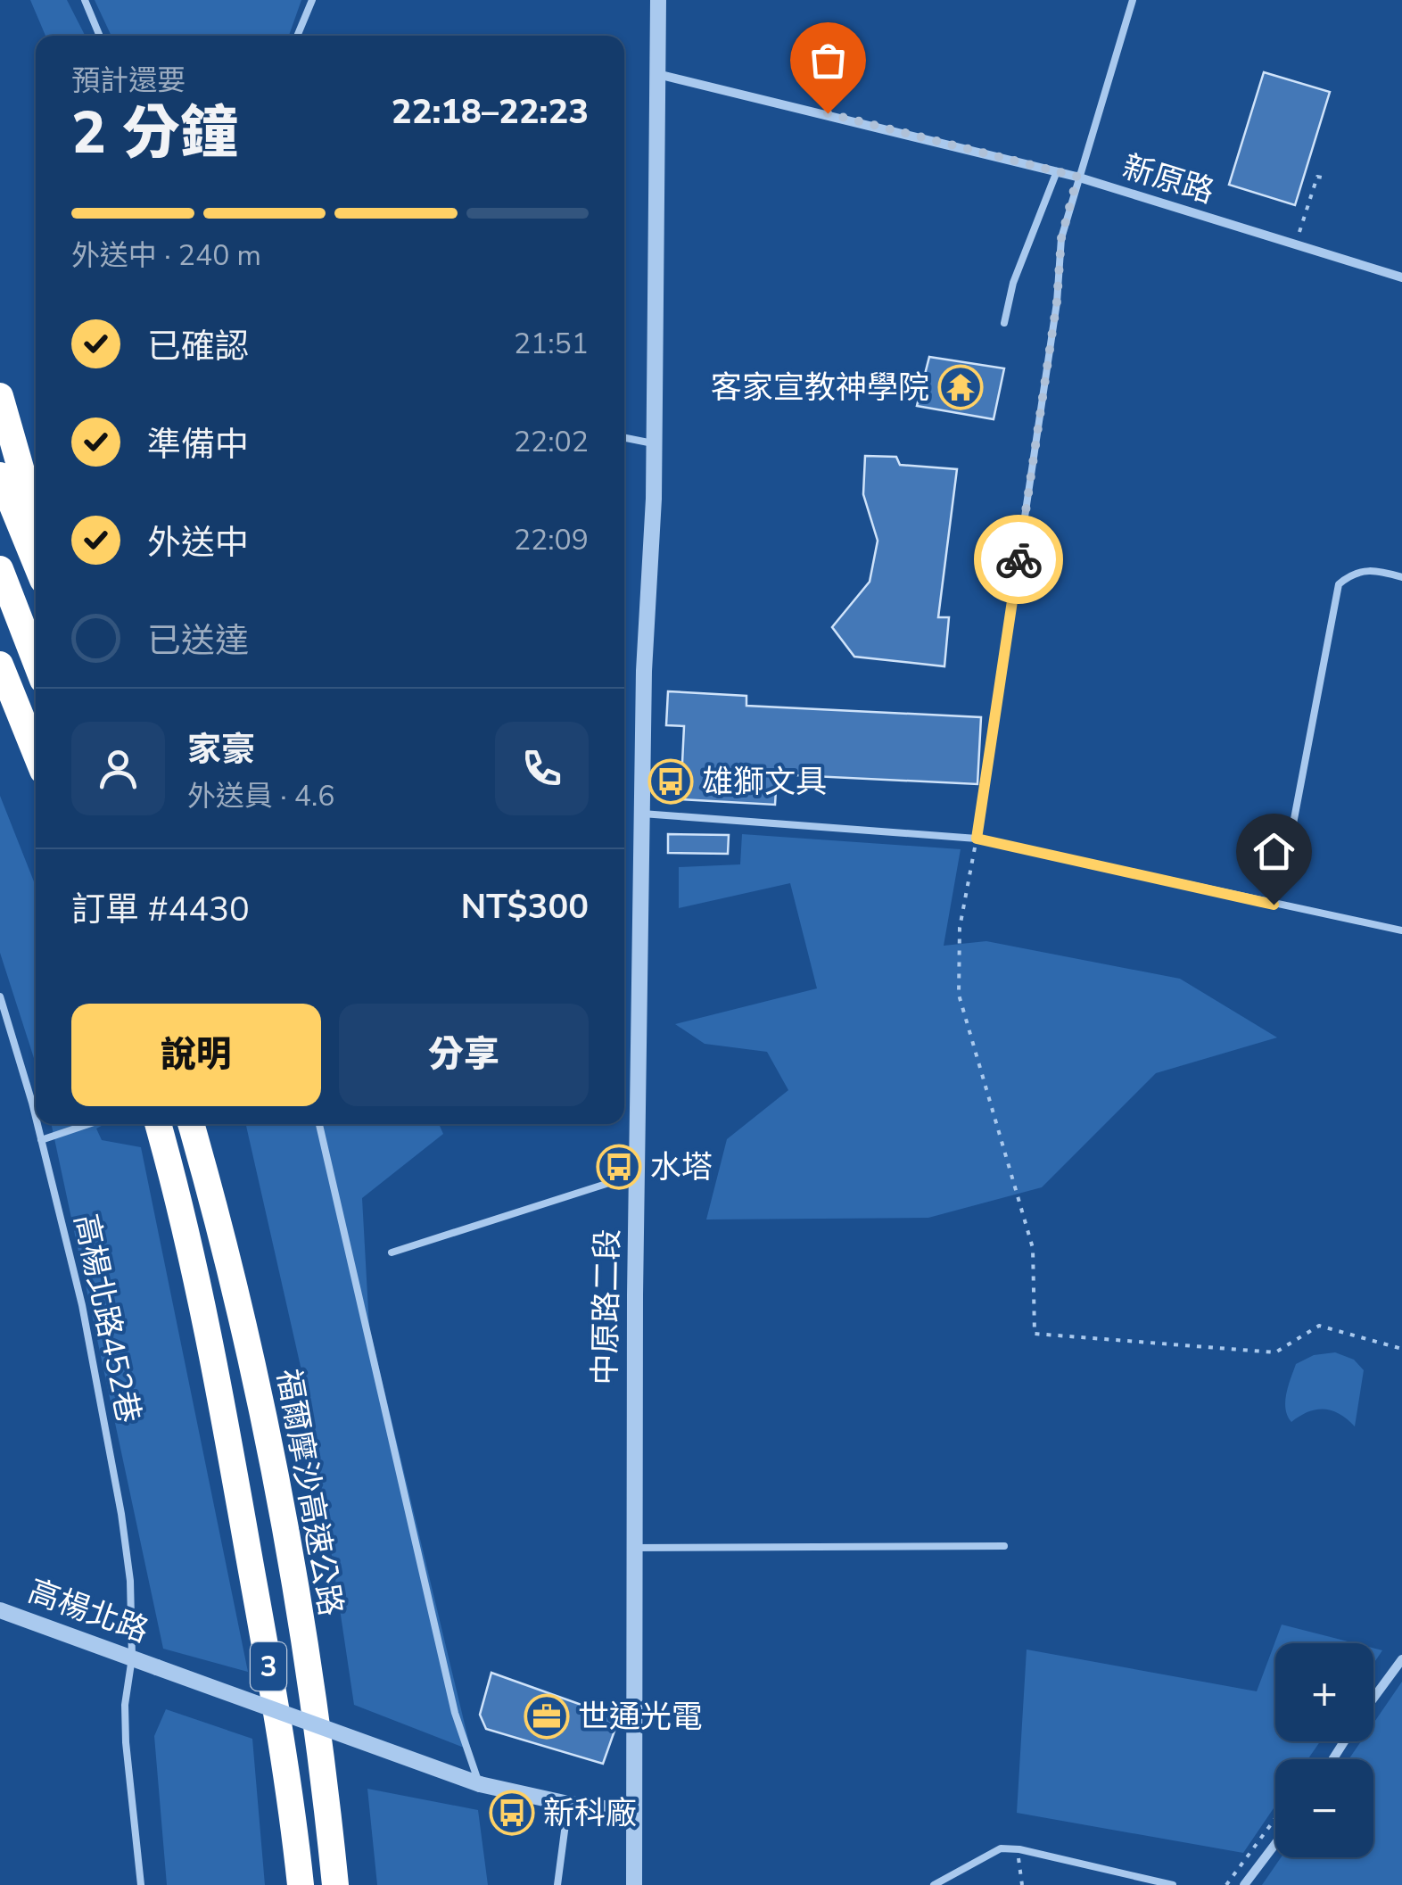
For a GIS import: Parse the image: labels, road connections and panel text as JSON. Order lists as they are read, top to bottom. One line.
{"streets":{"highway":["福爾摩沙高速公路","3"],"street":["新原路","中原路二段","高楊北路"],"lane":["高楊北路452巷"]},"crossings":[["新原路","中原路二段"],["高楊北路452巷","高楊北路"]],"places":{"temple":["客家宣教神學院"],"bus stop":["雄獅文具","水塔","新科廠"],"office":["世通光電"]},"page":{"heading":["2 分鐘","預計還要","22:18–22:23"],"panel":["家豪","外送員 · 4.6","訂單 #4430","NT$300"],"bar":"外送中 · 240 m","list":[["已確認","21:51"],["準備中","22:02"],["外送中","22:09"],"已送達"],"buttons":["說明","分享"],"map_buttons":["+","−"]}}
